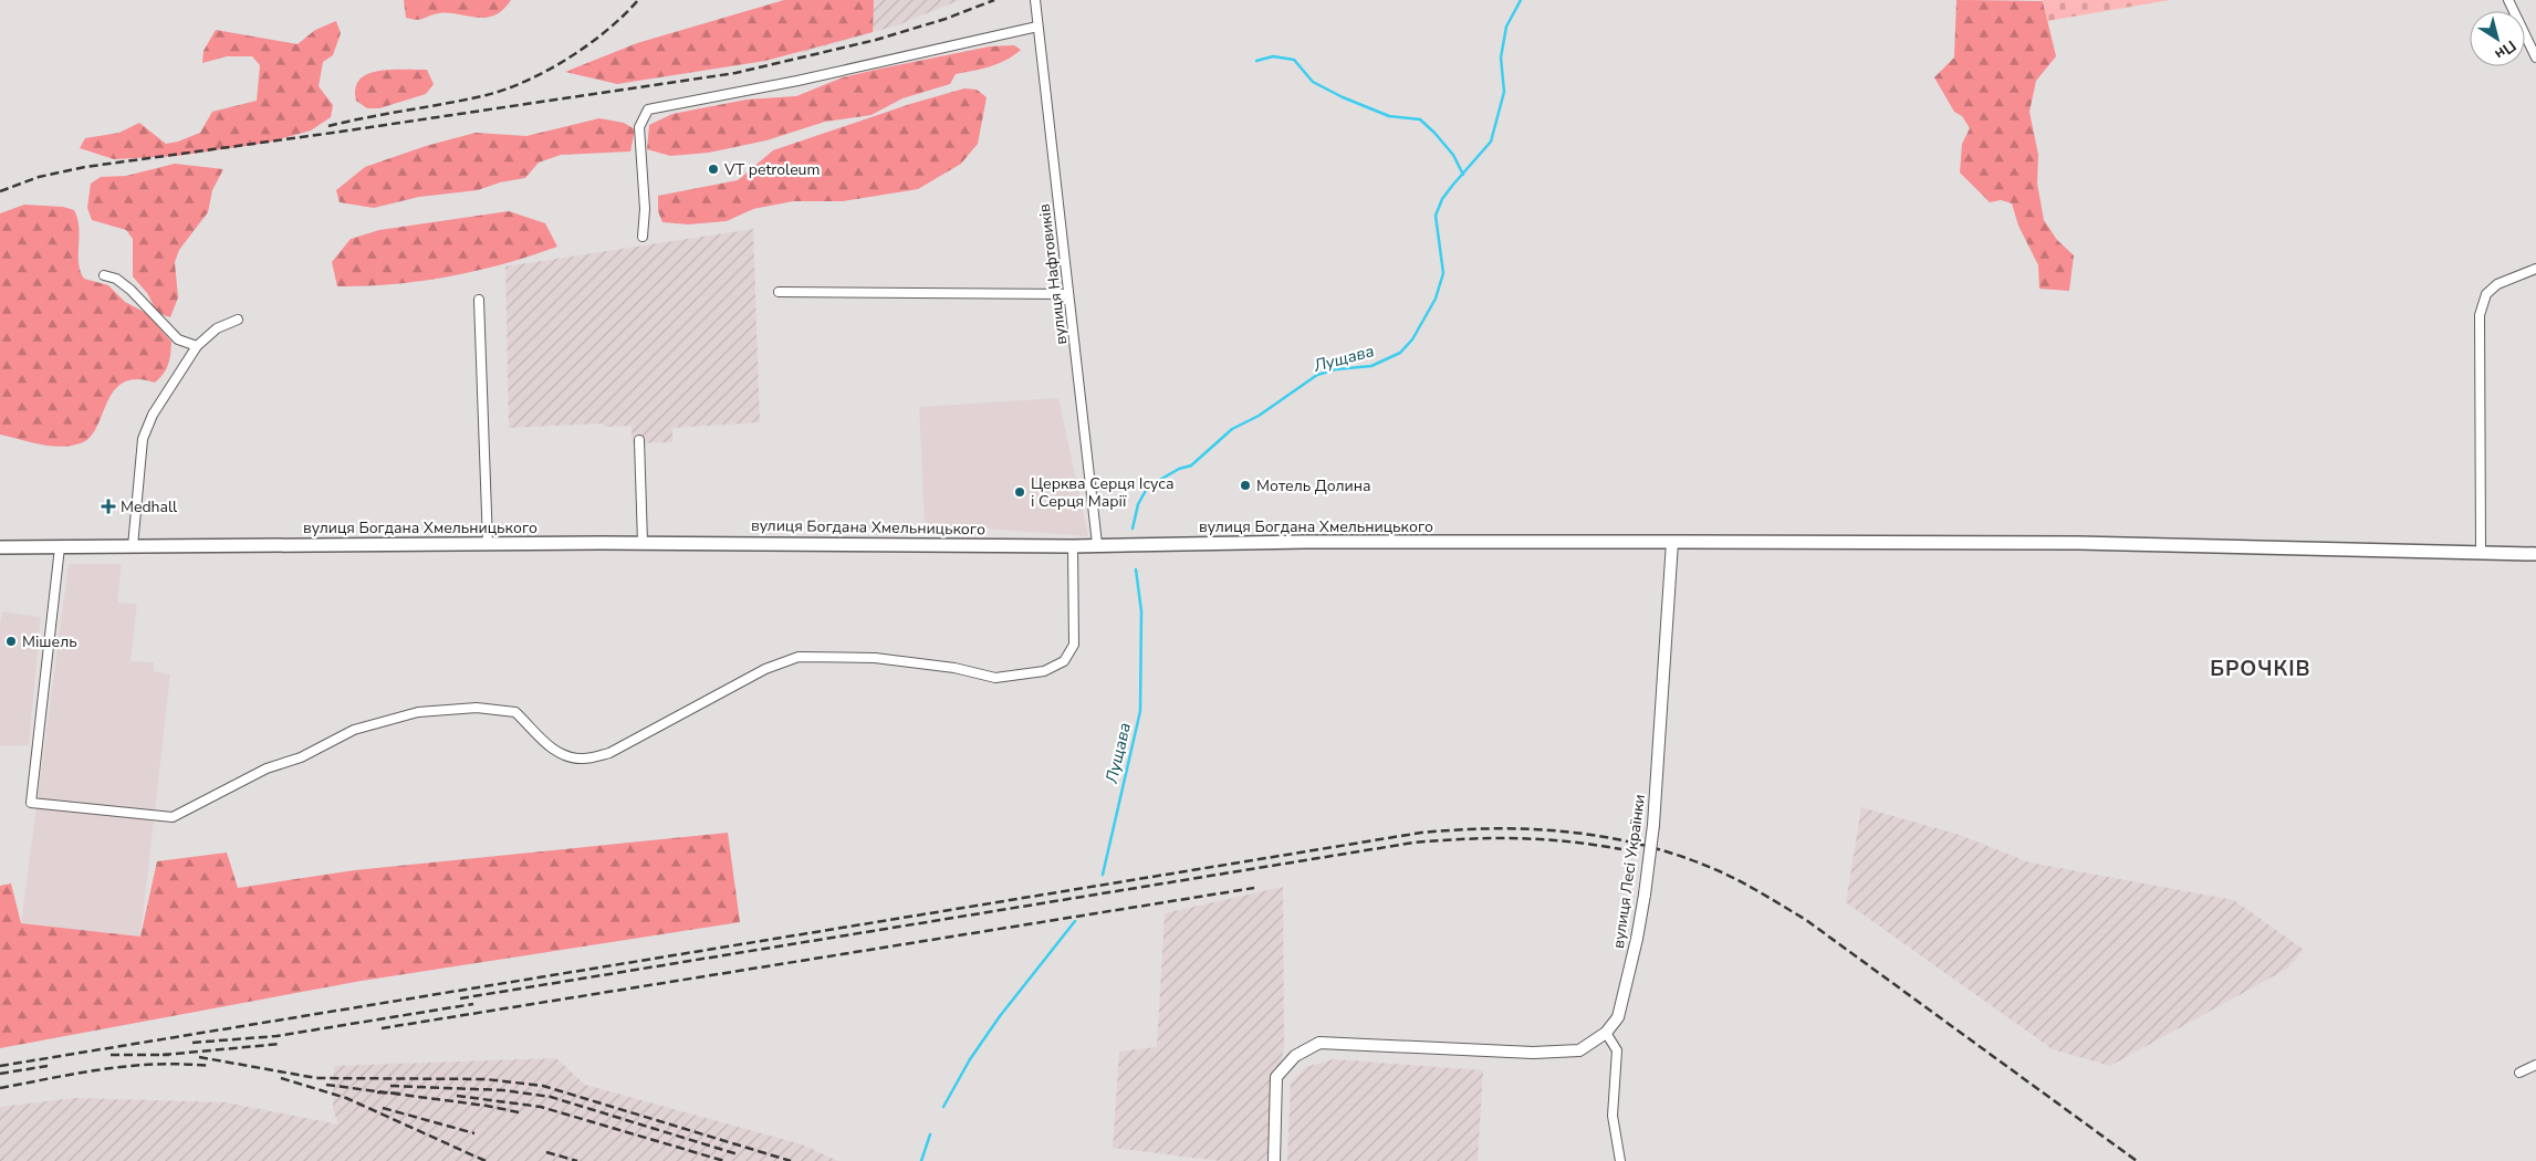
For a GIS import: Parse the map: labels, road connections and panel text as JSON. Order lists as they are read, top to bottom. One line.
{"streets":{"main road":["вулиця Богдана Хмельницького"],"street":["вулиця Нафтовиків","вулиця Лесі Українки"]},"crossings":[["вулиця Нафтовиків","вулиця Богдана Хмельницького"],["вулиця Богдана Хмельницького","вулиця Лесі Українки"]],"districts":["БРОЧКІВ"],"water":["Лущава"],"places":{"other":["VT petroleum","Мотель Долина","Церква Серця Ісуса і Серця Марії","Мішель"],"health":["Medhall"]},"north":"bottom right"}
